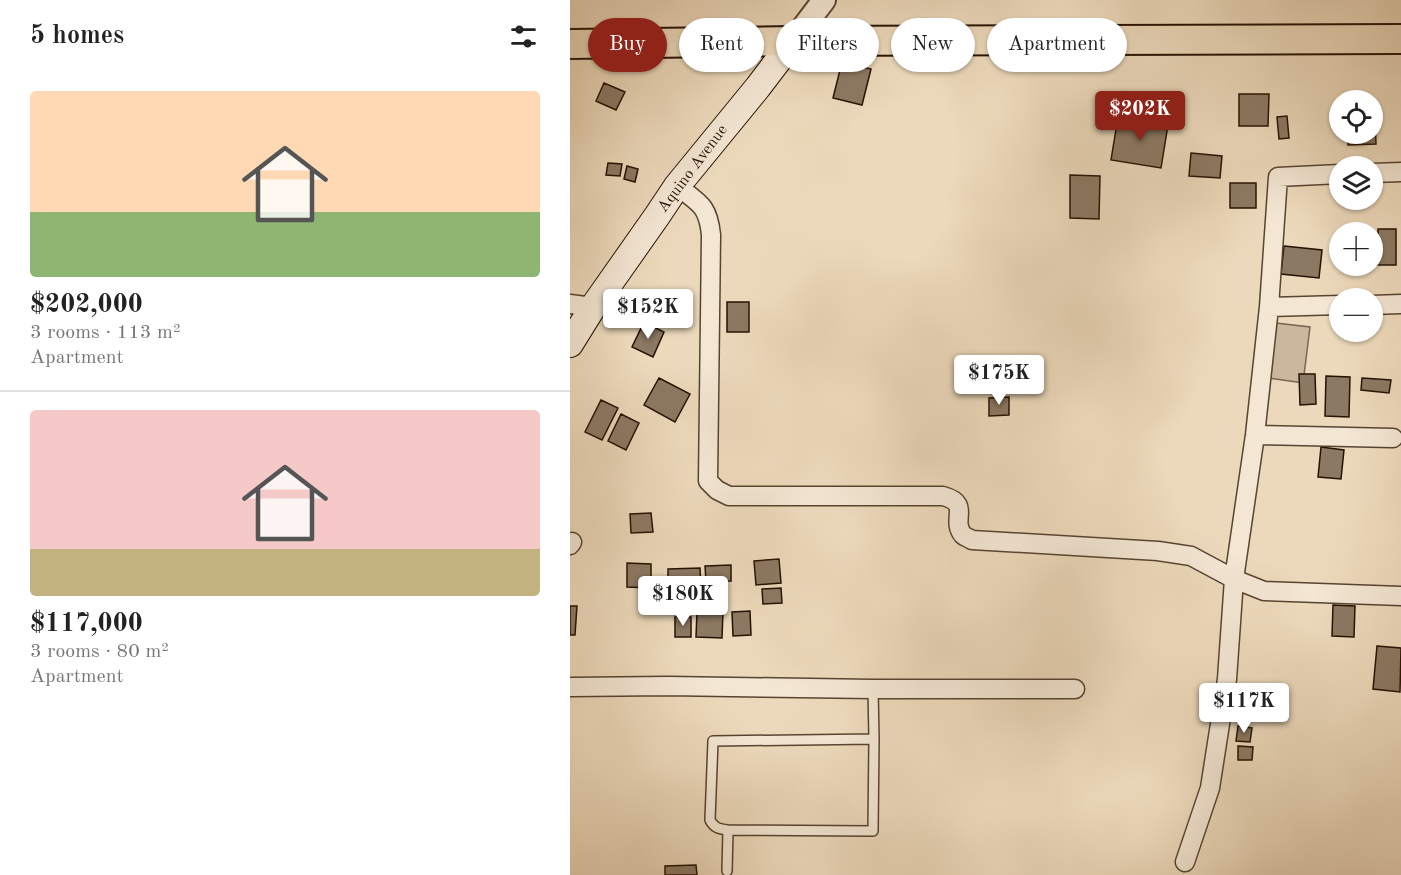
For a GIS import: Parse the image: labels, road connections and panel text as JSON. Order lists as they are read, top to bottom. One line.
{"streets":{"main road":["Aquino Avenue"]},"page":{"heading":"5 homes","chip":["Buy","Rent","Filters","New","Apartment"],"list":[{"name":"$202,000","note":"3 rooms · 113 m² · Apartment"},{"name":"$117,000","note":"3 rooms · 80 m² · Apartment"}],"map_buttons":["+","−"],"price":["$202K","$152K","$175K","$180K","$117K"]}}
